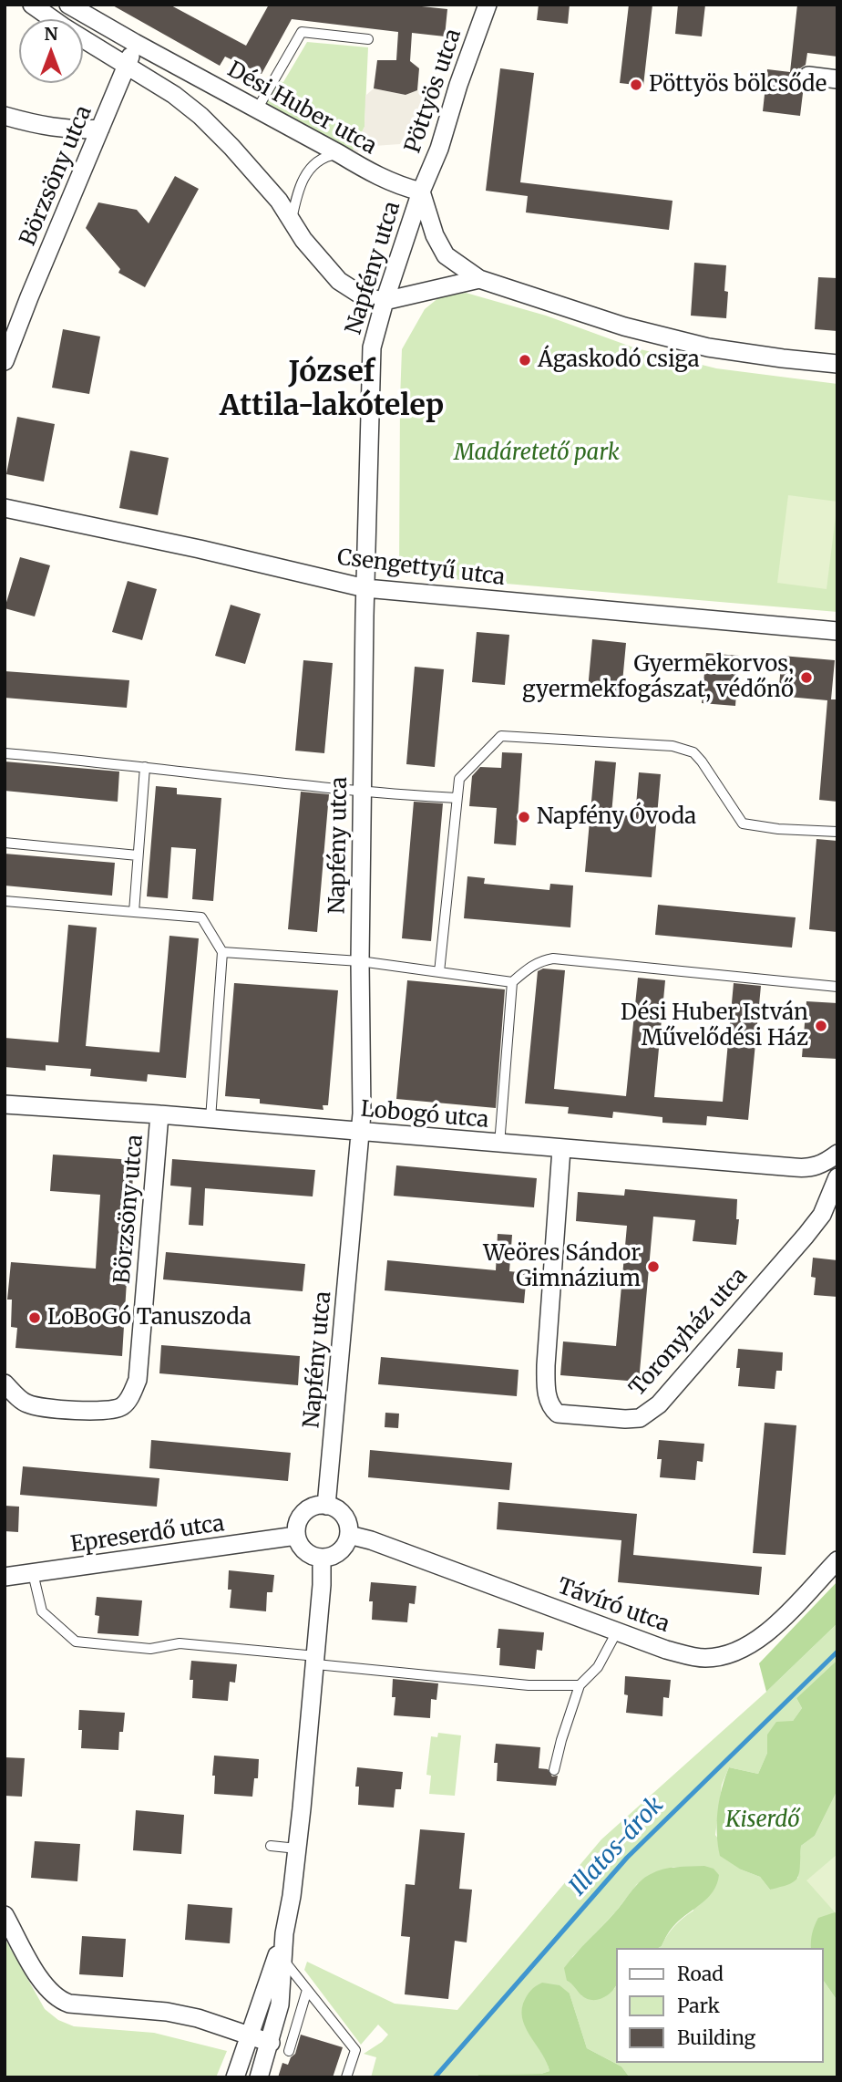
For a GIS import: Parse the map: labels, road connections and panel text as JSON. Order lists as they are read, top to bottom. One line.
{"streets":{"street":["Pöttyös utca","Dési Huber utca","Börzsöny utca","Napfény utca","Csengettyű utca","Lobogó utca","Toronyház utca","Epreserdő utca","Távíró utca"]},"crossings":[["Pöttyös utca","Dési Huber utca"],["Pöttyös utca","Napfény utca"],["Dési Huber utca","Börzsöny utca"],["Dési Huber utca","Napfény utca"],["Börzsöny utca","Lobogó utca"],["Napfény utca","Csengettyű utca"],["Napfény utca","Lobogó utca"],["Napfény utca","Epreserdő utca"],["Napfény utca","Távíró utca"],["Lobogó utca","Toronyház utca"],["Epreserdő utca","Távíró utca"]],"districts":["József Attila-lakótelep"],"water":["Illatos-árok"],"parks":["Madáretető park","Kiserdő"],"places":["Pöttyös bölcsőde","Ágaskodó csiga","Gyermekorvos, gyermekfogászat, védőnő","Napfény Óvoda","Dési Huber István Művelődési Ház","Weöres Sándor Gimnázium","LoBoGó Tanuszoda"],"legend":["Road","Park","Building"],"north":"top"}
